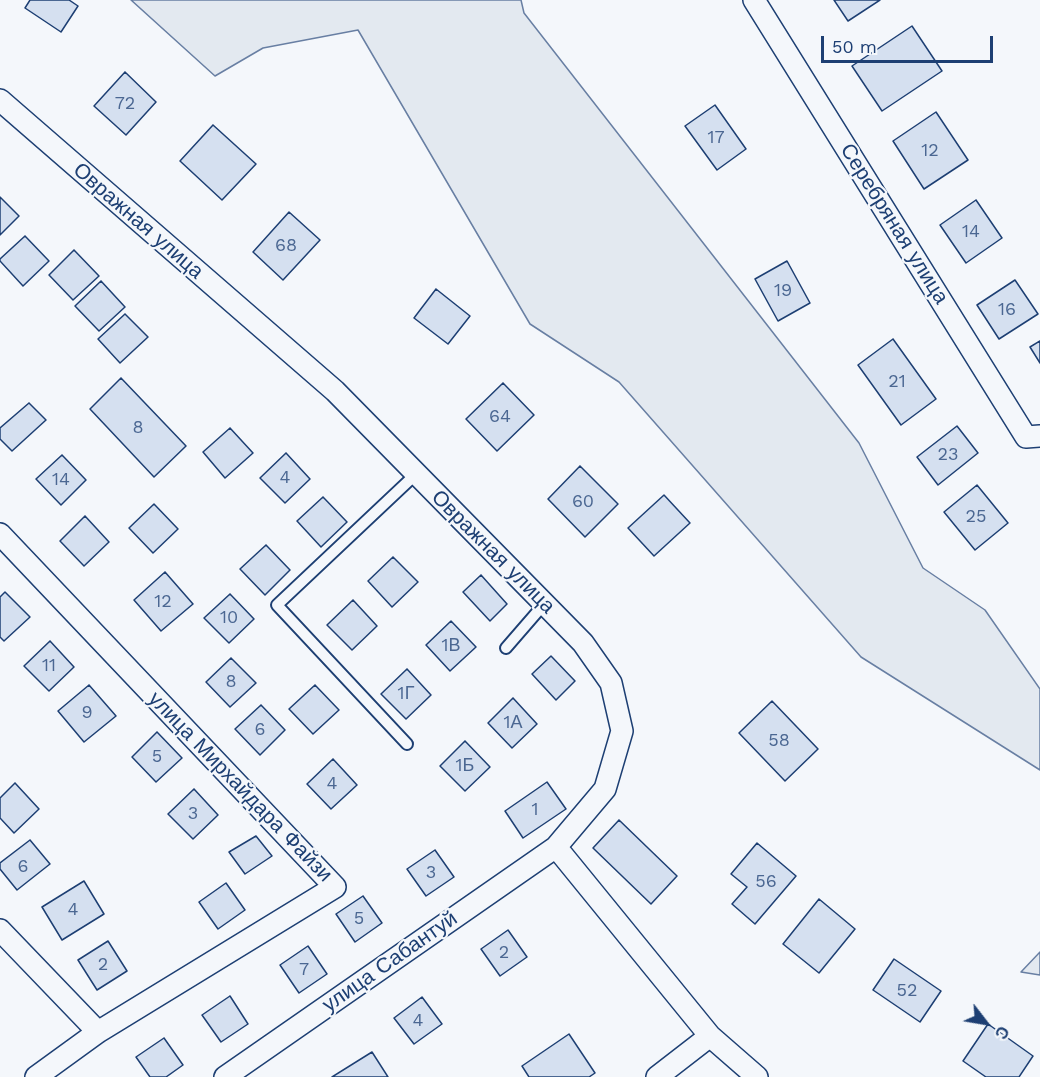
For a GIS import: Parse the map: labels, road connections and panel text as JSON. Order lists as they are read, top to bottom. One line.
{"streets":{"street":["Овражная улица","Серебряная улица","улица Мирхайдара Файзи","улица Сабантуй"]},"crossings":[["Овражная улица","улица Сабантуй"]],"house_numbers":["72","17","12","14","68","19","16","21","64","8","23","4","14","60","25","12","10","1В","11","8","1Г","9","1А","6","58","5","1Б","4","1","3","6","3","56","4","5","2","2","7","52","4"],"scale_bar":"50 m","north":"bottom right"}
